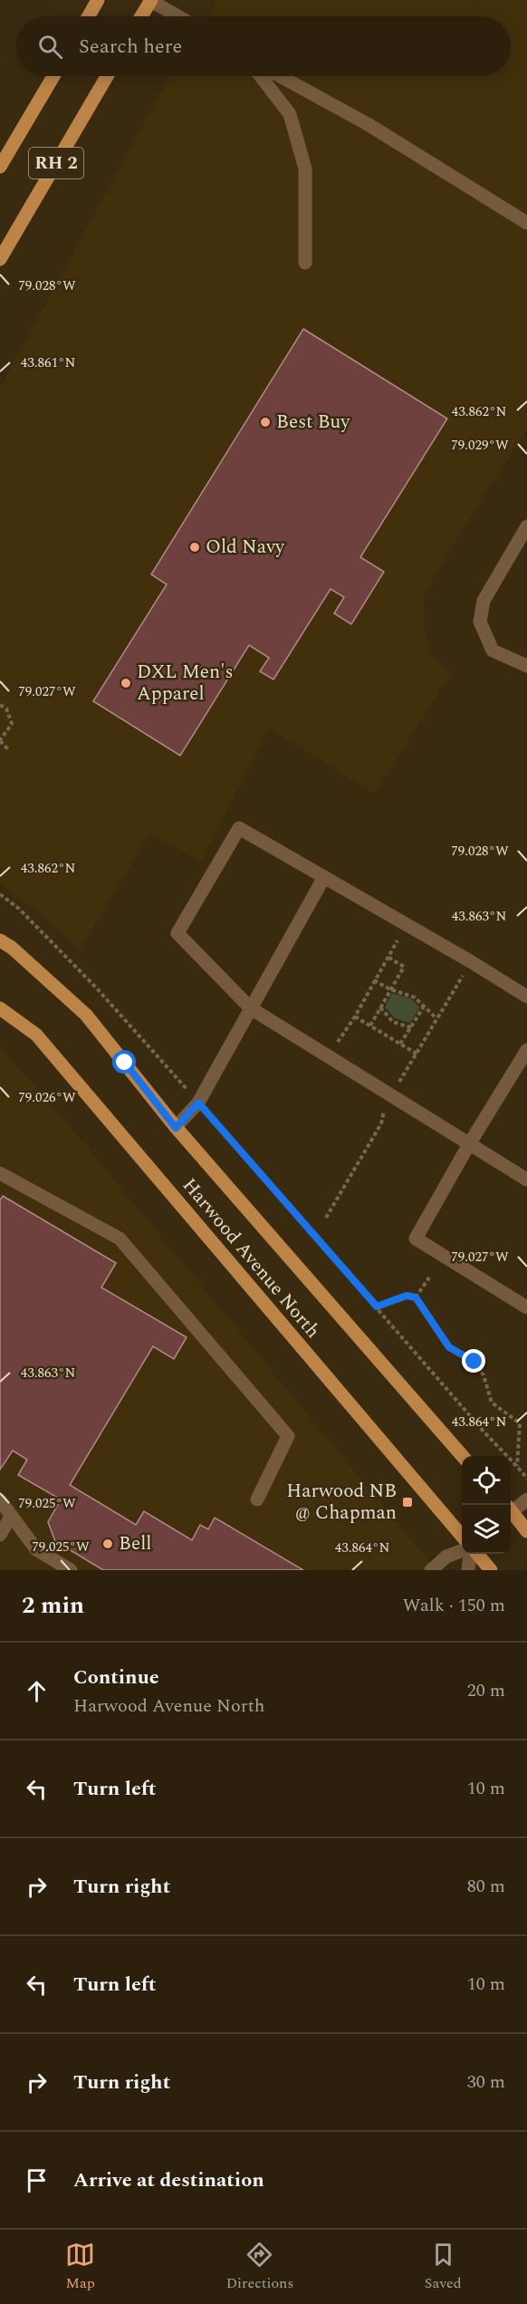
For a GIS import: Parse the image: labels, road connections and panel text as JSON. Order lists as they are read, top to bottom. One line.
{"streets":{"main road":["RH 2","Harwood Avenue North"]},"places":{"other":["Best Buy","Old Navy","DXL Men's Apparel","Bell"],"transit":["Harwood NB @ Chapman"]},"page":{"search":"Search here","heading":["2 min","Walk · 150 m"],"list":[["Continue","Harwood Avenue North","20 m"],["Turn left","10 m"],["Turn right","80 m"],["Turn left","10 m"],["Turn right","30 m"],"Arrive at destination"],"nav":["Map","Directions","Saved"]},"coordinates":["79.028°W","43.861°N","43.862°N","79.029°W","79.027°W","43.863°N","79.026°W","43.864°N","79.025°W"]}
